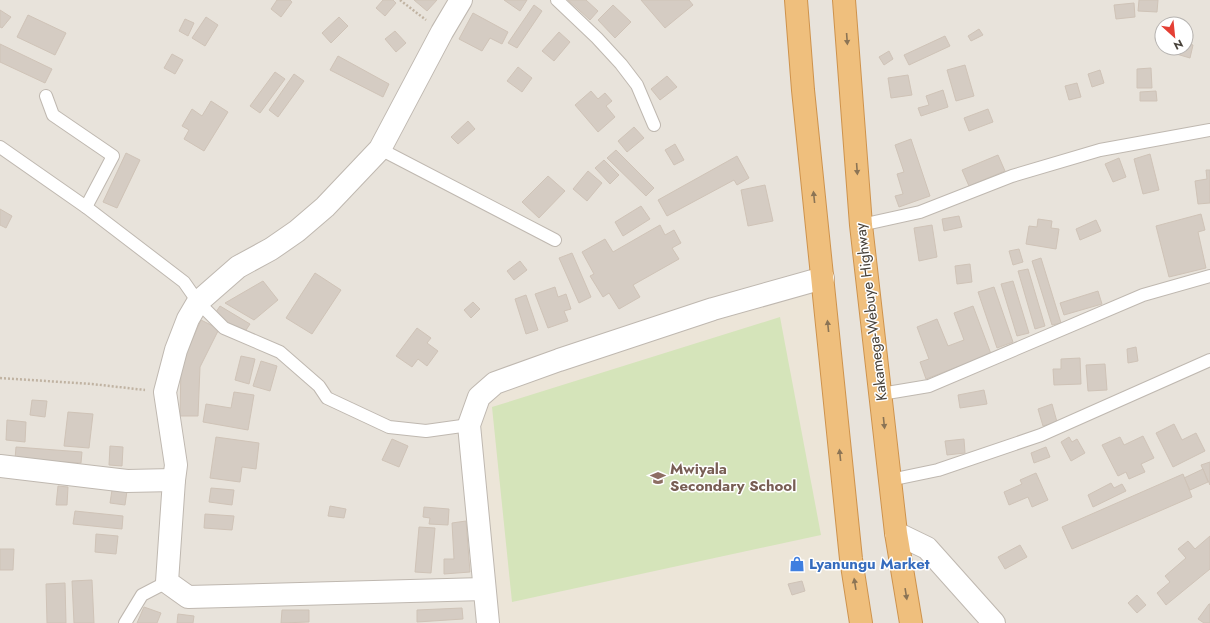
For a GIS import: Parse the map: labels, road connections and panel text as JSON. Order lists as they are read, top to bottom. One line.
{"streets":{"highway":["Kakamega-Webuye Highway"]},"places":{"school or university":["Mwiyala Secondary School"],"shop":["Lyanungu Market"]},"north":"bottom right"}
